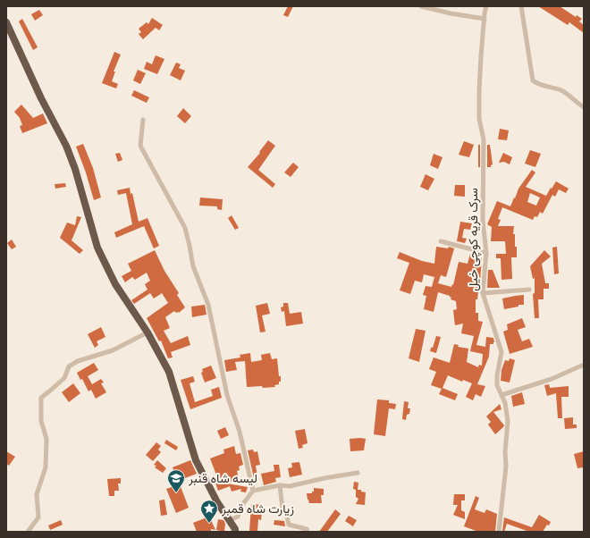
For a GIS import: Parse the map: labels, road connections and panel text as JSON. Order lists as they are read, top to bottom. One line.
{"streets":{"street":["سرک قریه کوچی خیل"]},"places":{"school or university":["لیسه شاه قنبر"],"place":["زیارت شاه قمبر"]}}
